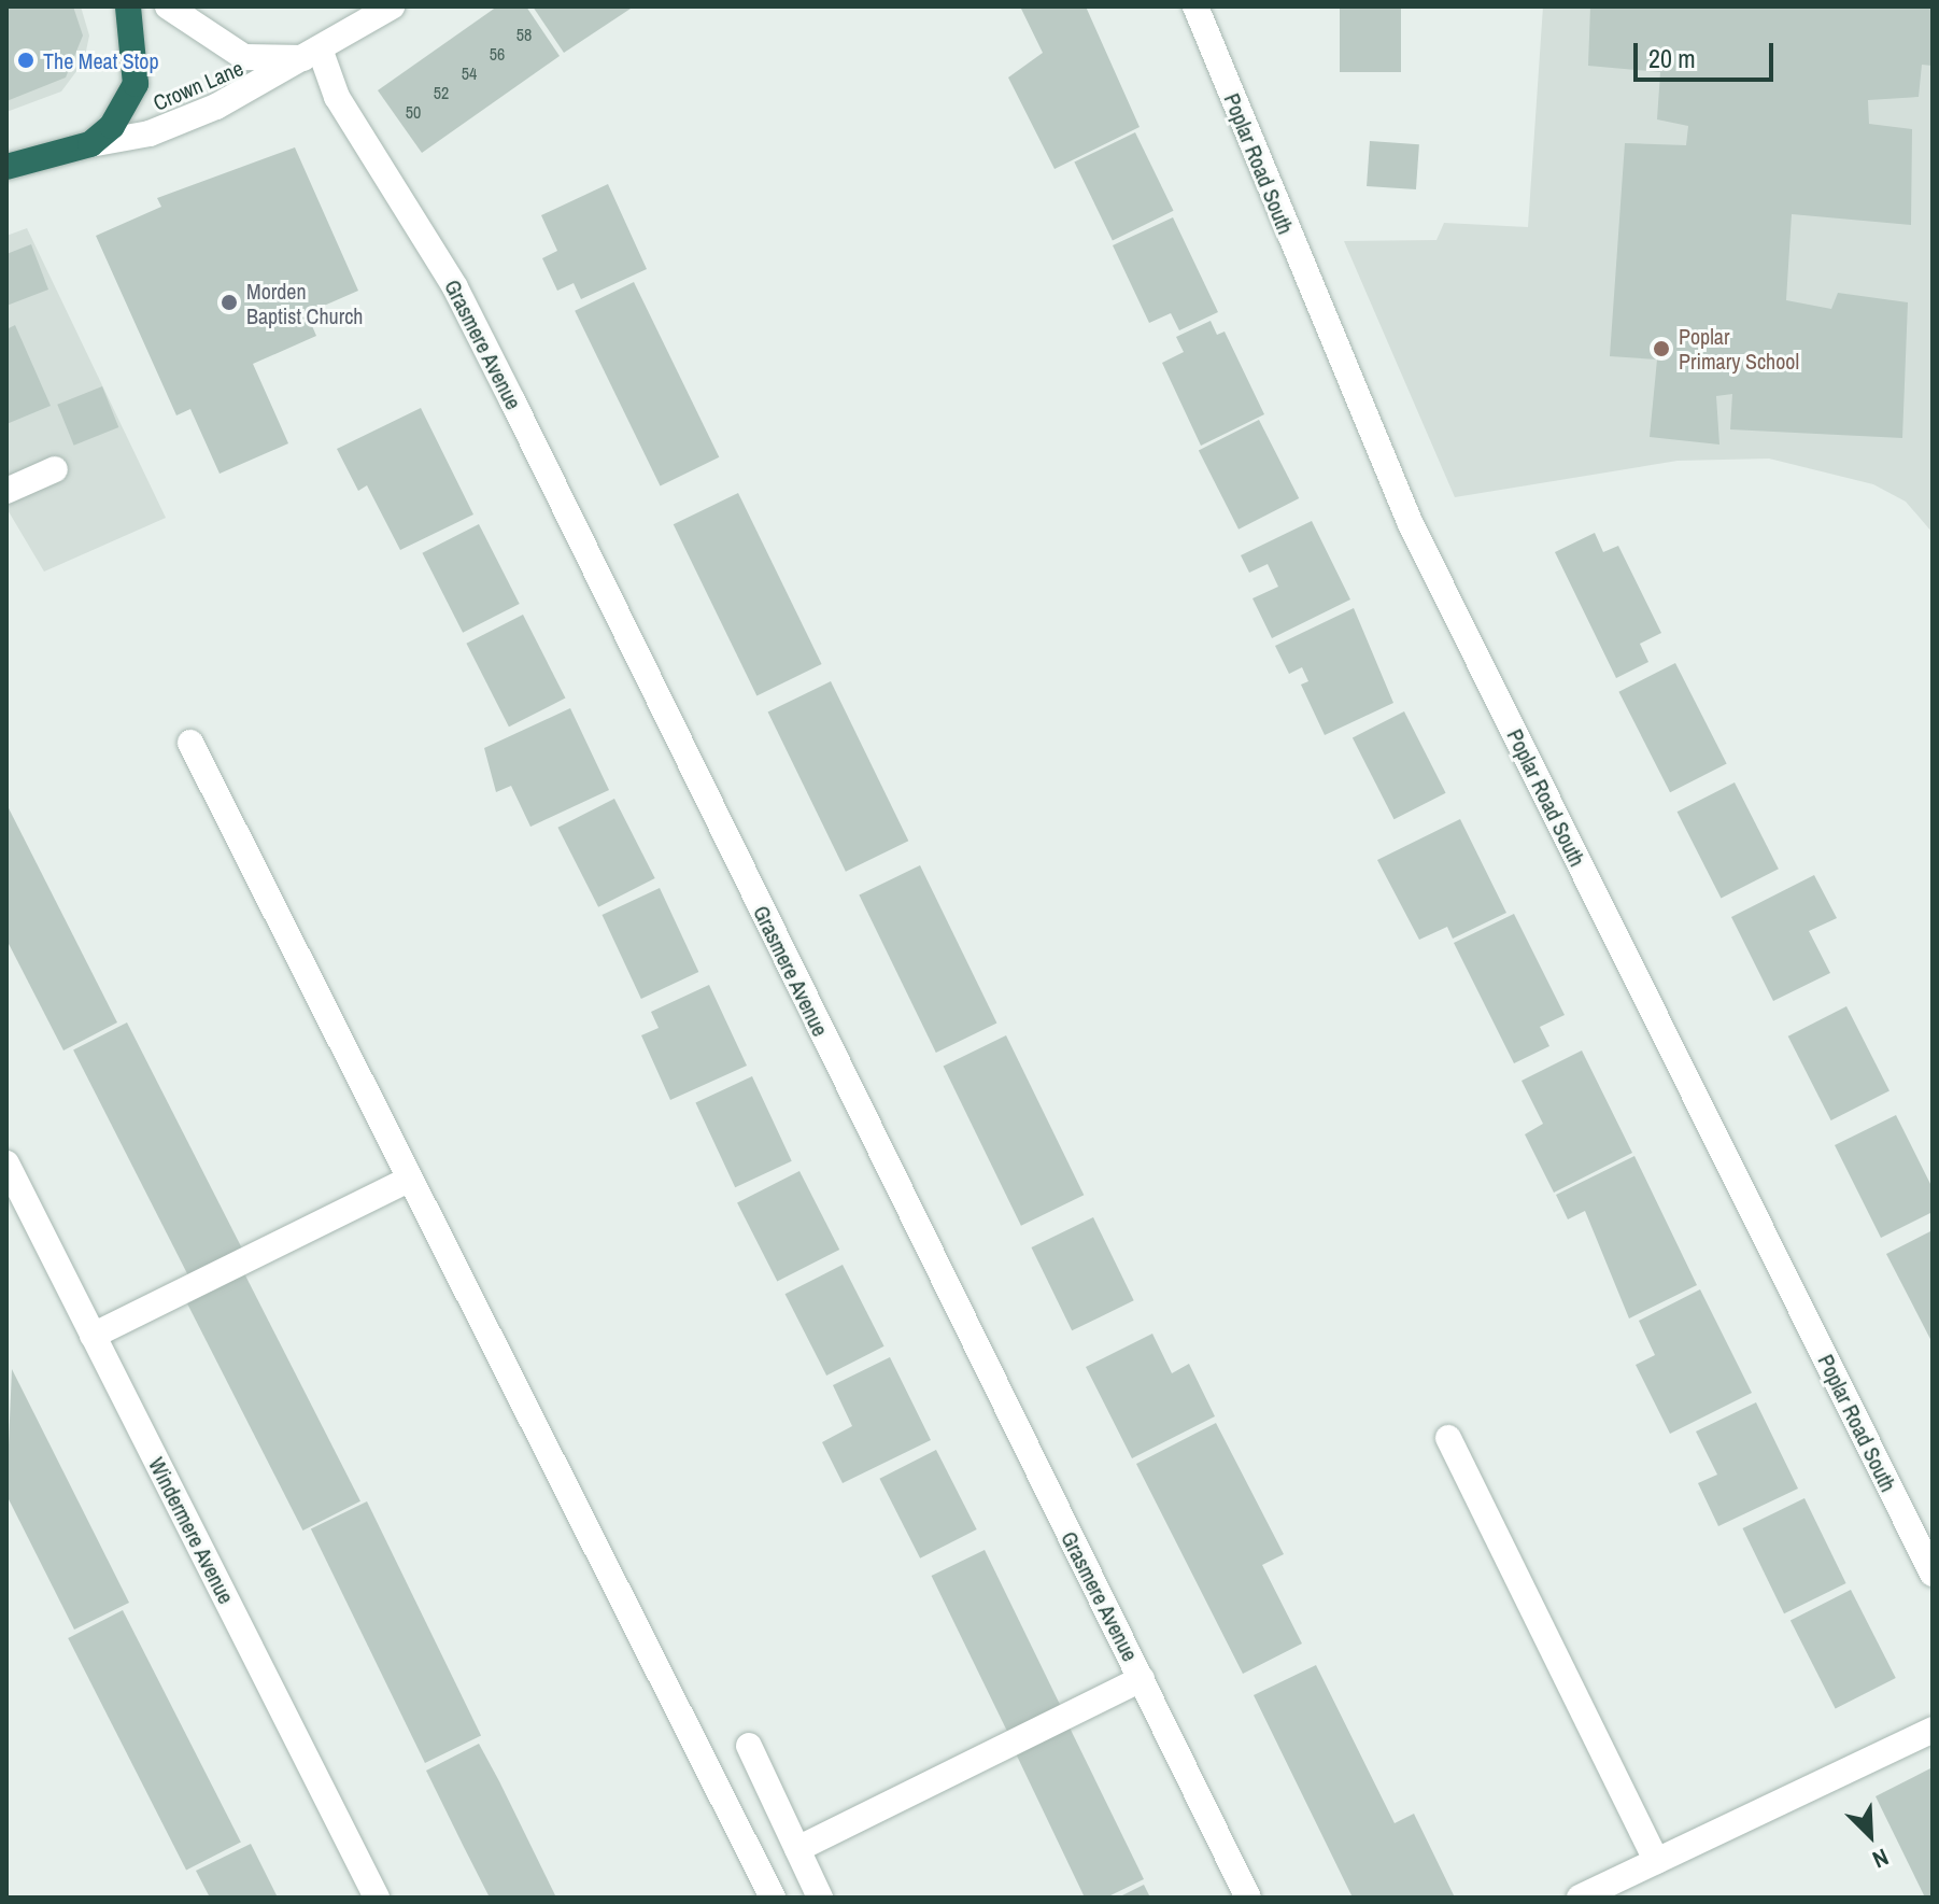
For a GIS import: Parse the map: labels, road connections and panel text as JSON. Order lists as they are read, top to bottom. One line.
{"streets":{"highway":["Crown Lane"],"street":["Poplar Road South","Grasmere Avenue","Windermere Avenue"]},"crossings":[["Crown Lane","Grasmere Avenue"]],"places":["The Meat Stop","Morden Baptist Church","Poplar Primary School"],"house_numbers":["58","56","54","52","50"],"scale_bar":"20 m","north":"bottom right"}
